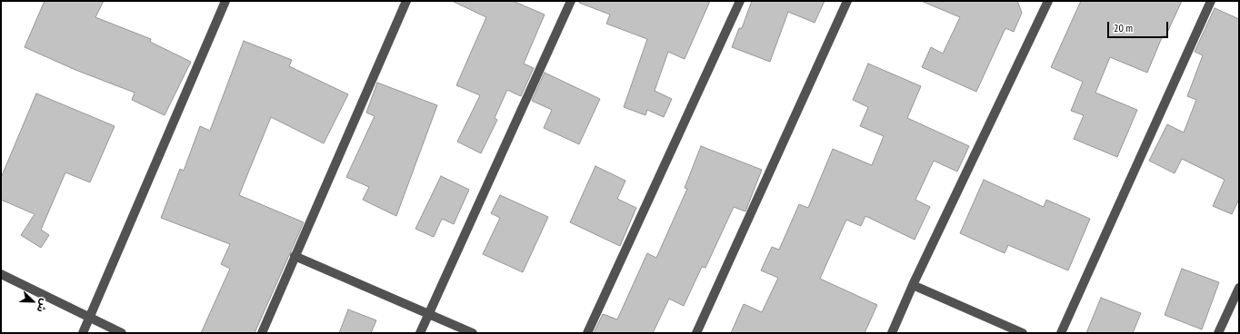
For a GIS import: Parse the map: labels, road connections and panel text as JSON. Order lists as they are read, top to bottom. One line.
{"scale_bar":"20 m","north":"bottom right"}
